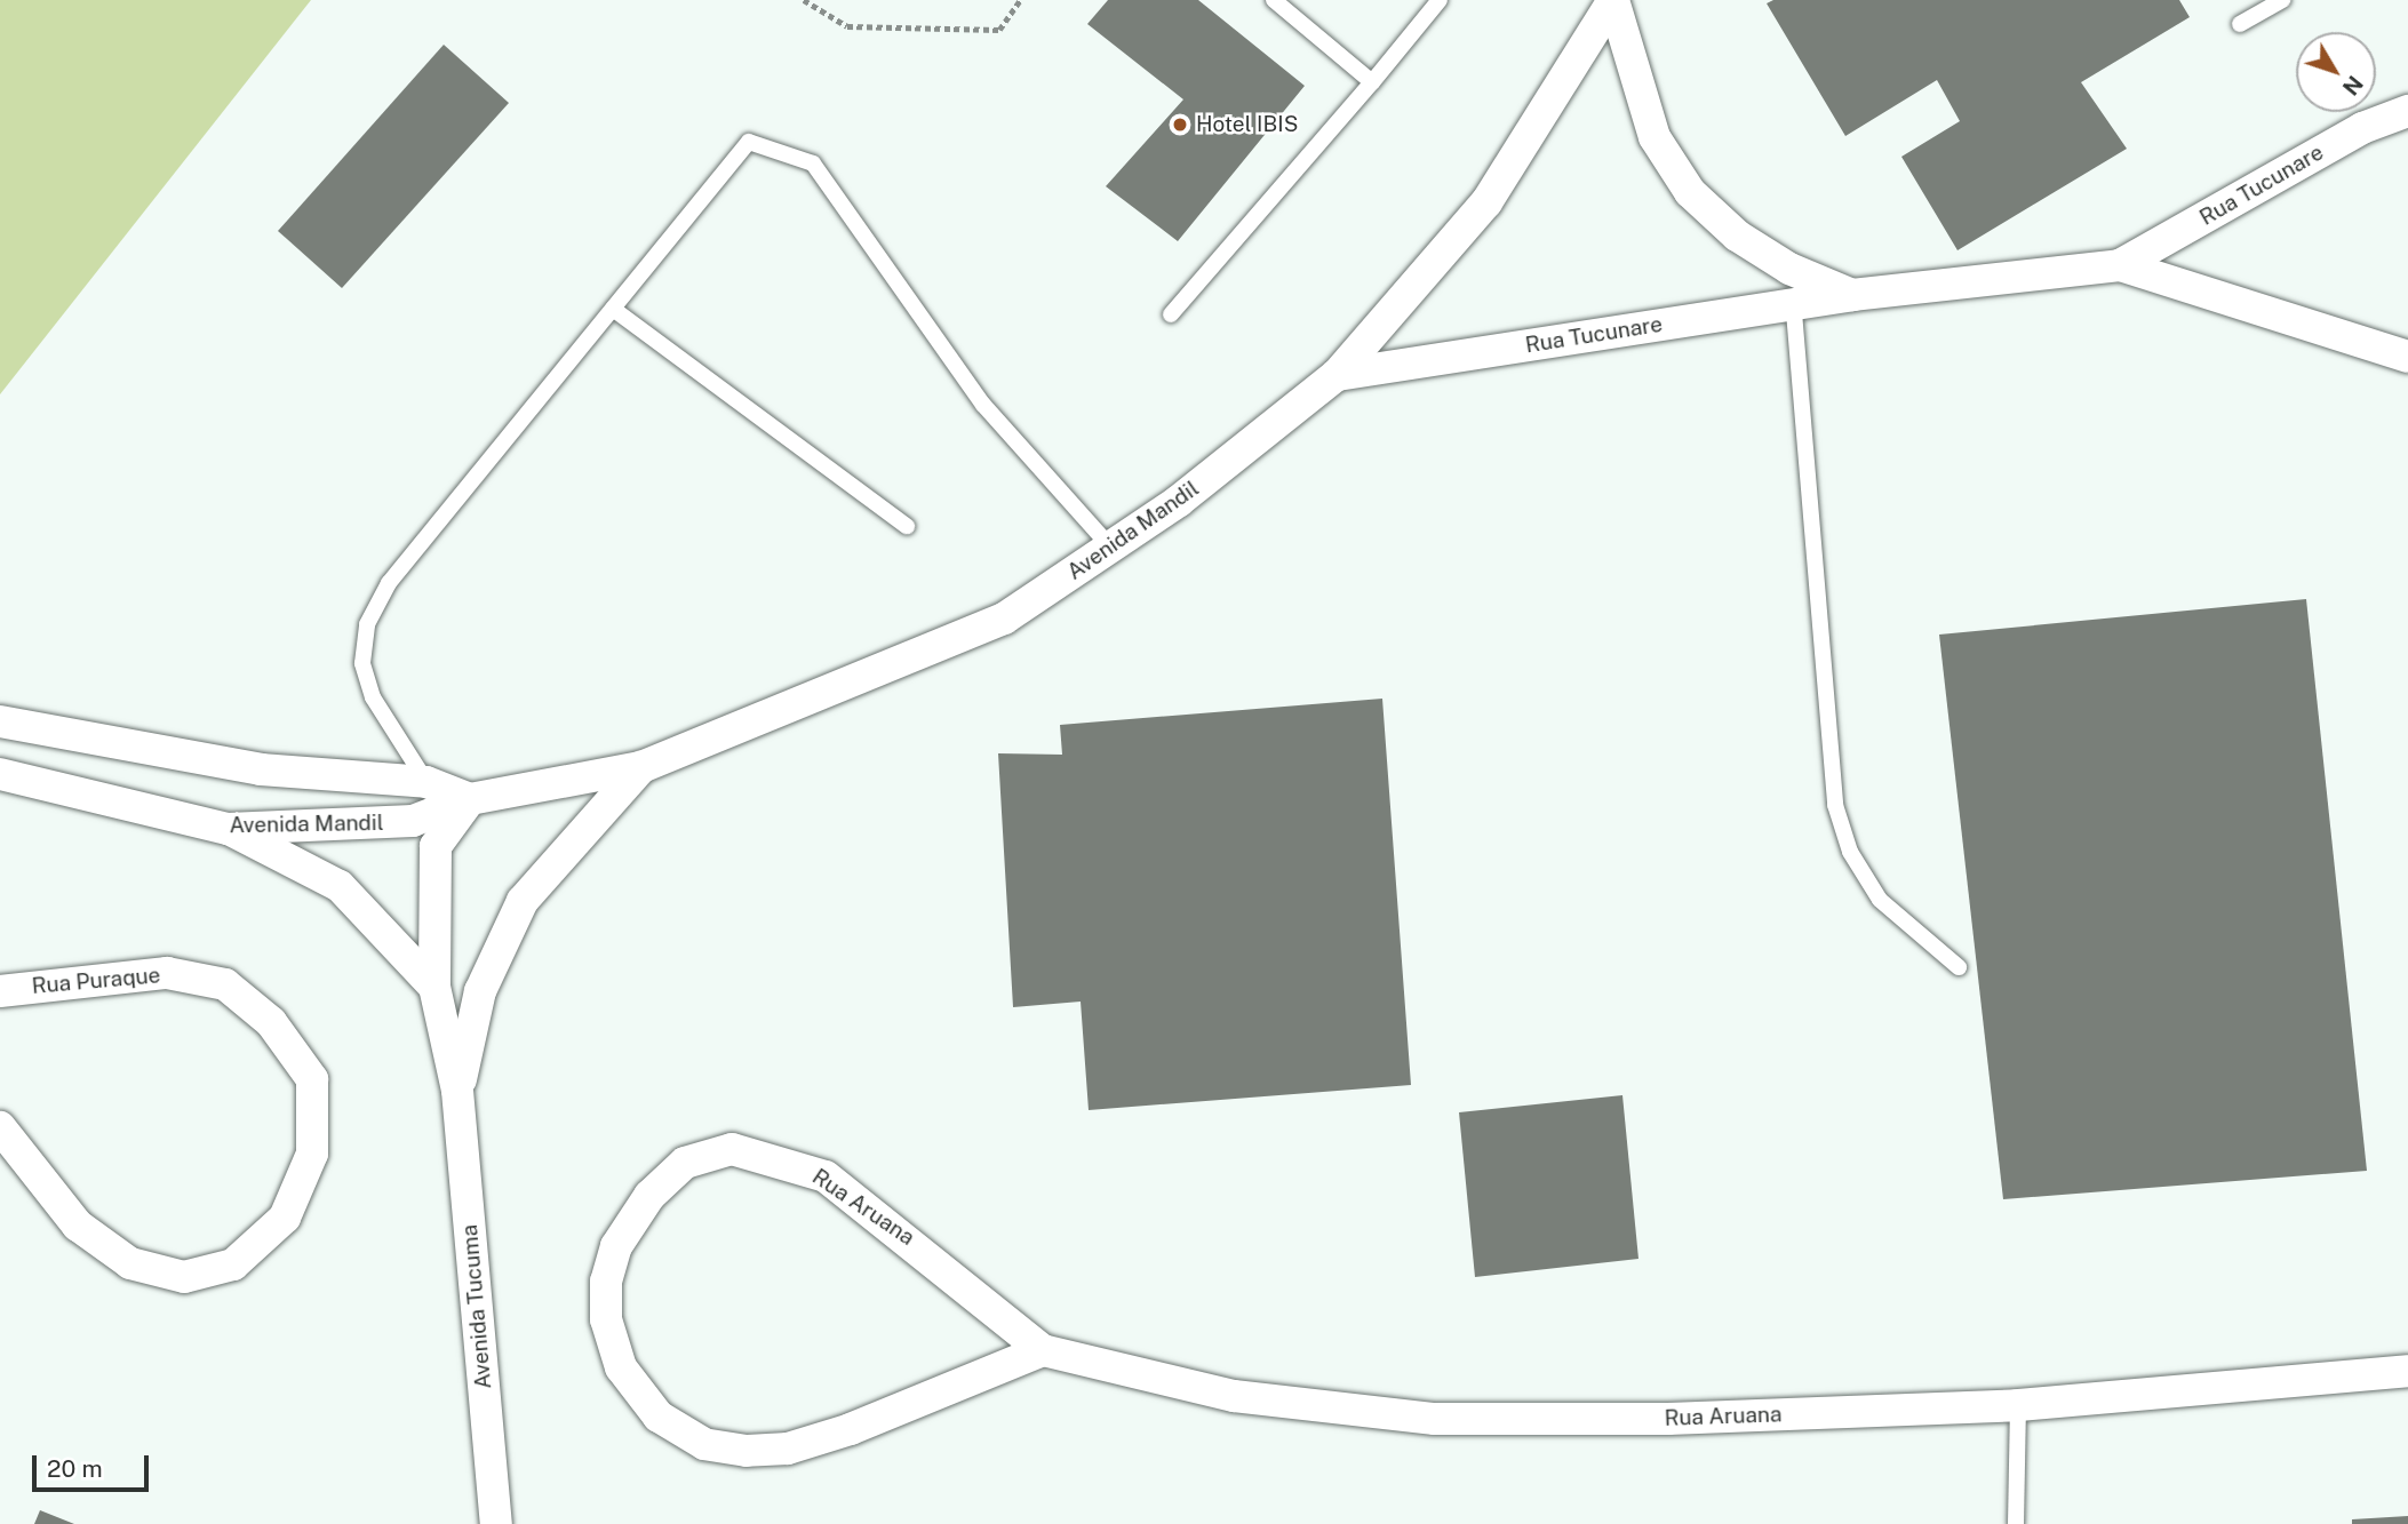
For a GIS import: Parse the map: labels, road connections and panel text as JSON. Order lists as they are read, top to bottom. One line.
{"streets":{"street":["Rua Tucunare","Avenida Mandil","Rua Puraque","Rua Aruana","Avenida Tucuma"]},"crossings":[["Rua Tucunare","Avenida Mandil"],["Avenida Mandil","Avenida Tucuma"]],"places":["Hotel IBIS"],"scale_bar":"20 m","north":"bottom right"}
